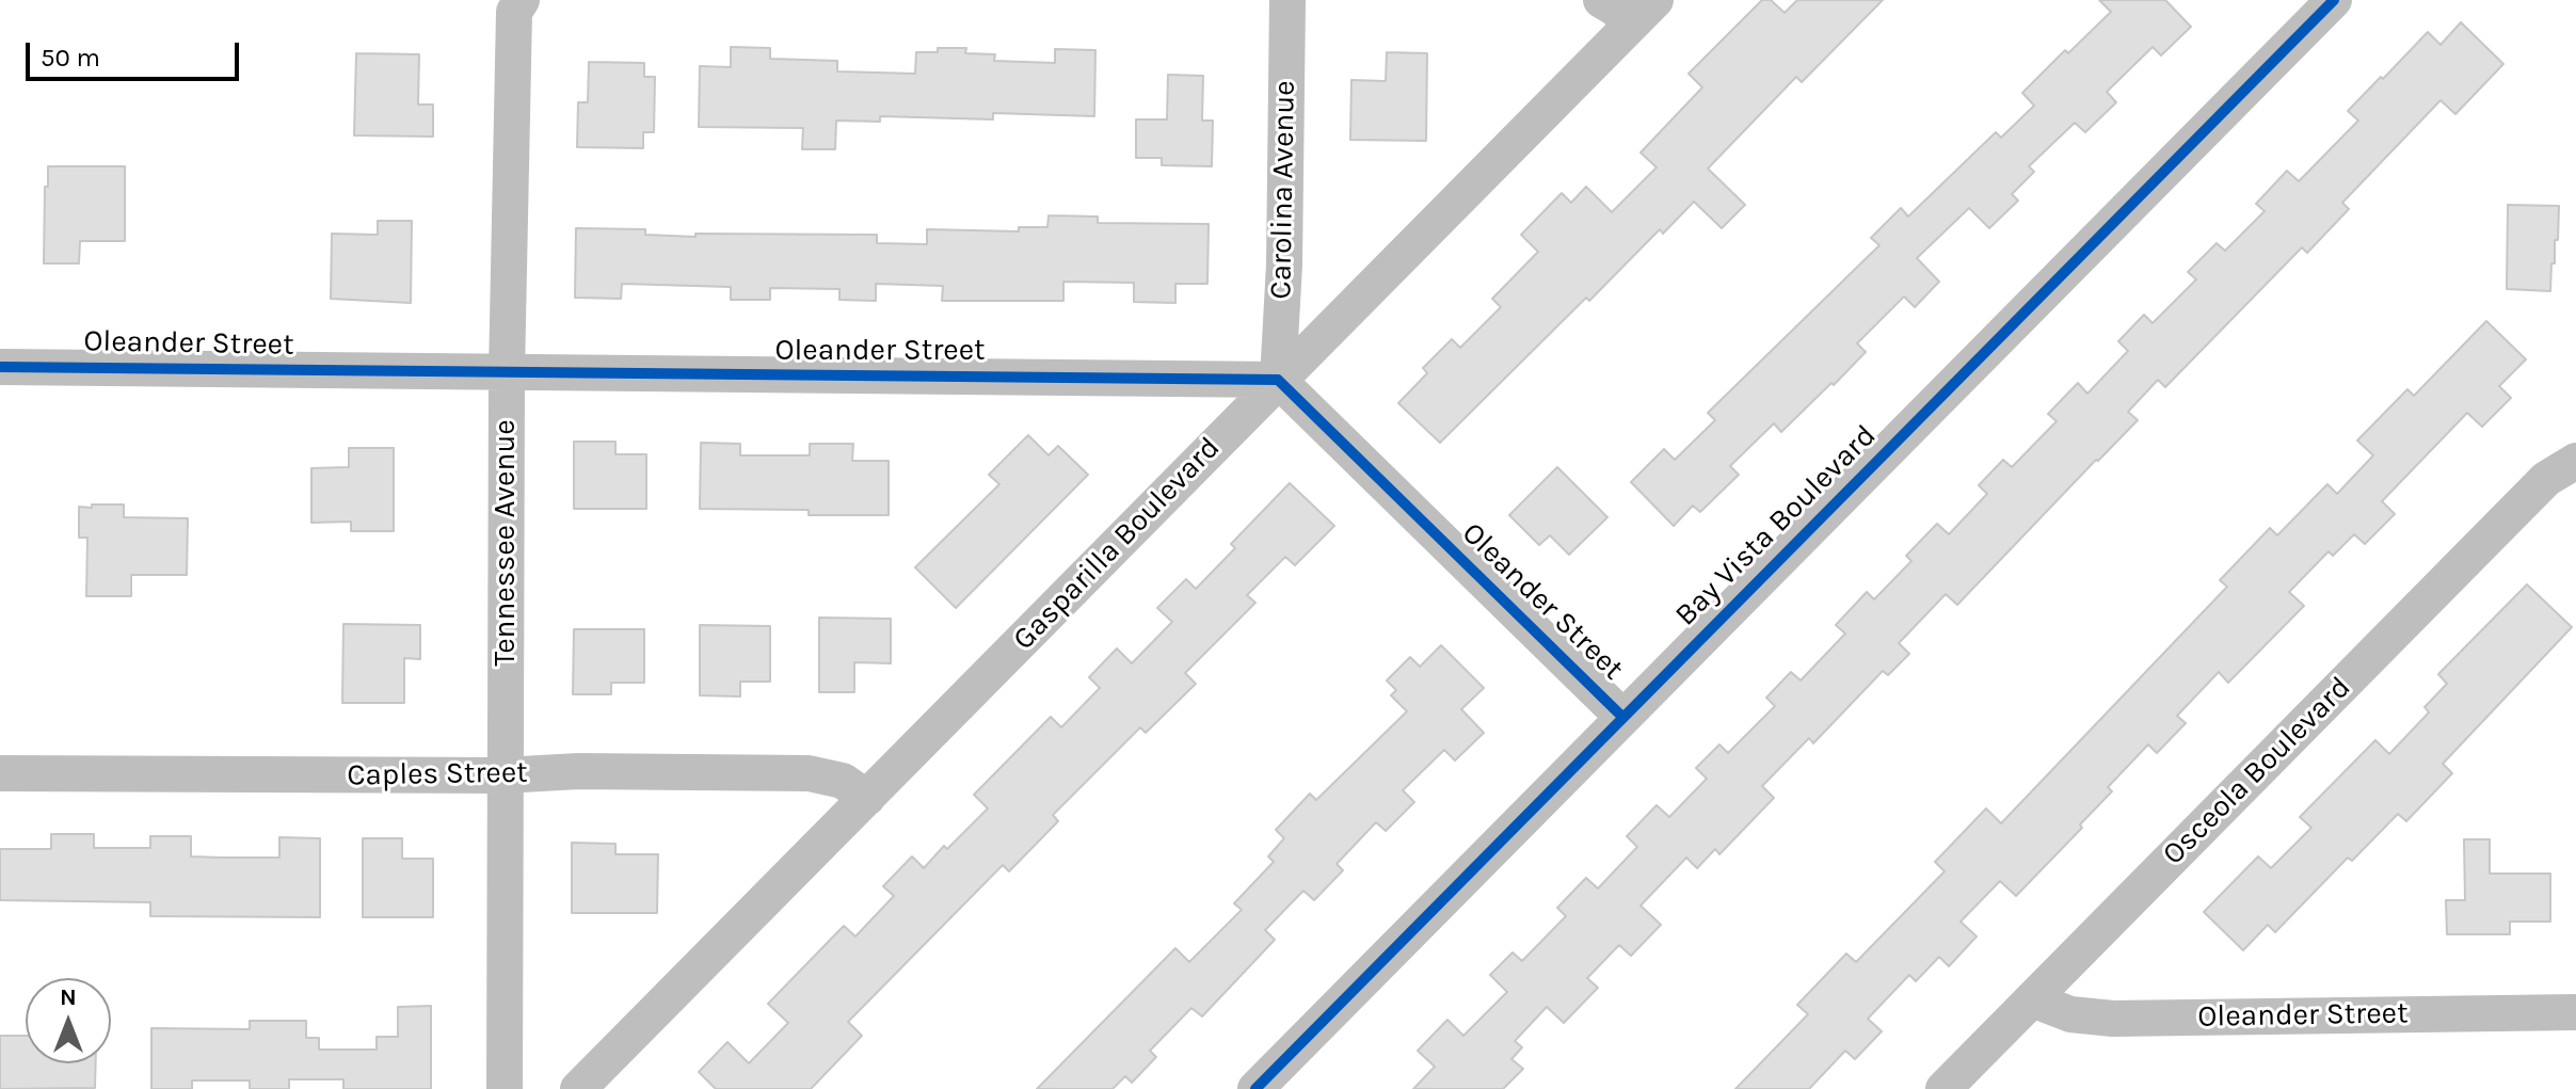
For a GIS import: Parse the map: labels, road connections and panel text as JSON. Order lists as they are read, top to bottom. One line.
{"streets":{"street":["Carolina Avenue","Oleander Street","Bay Vista Boulevard","Tennessee Avenue","Gasparilla Boulevard","Osceola Boulevard","Caples Street"]},"crossings":[["Carolina Avenue","Oleander Street"],["Carolina Avenue","Gasparilla Boulevard"],["Oleander Street","Bay Vista Boulevard"],["Oleander Street","Tennessee Avenue"],["Oleander Street","Gasparilla Boulevard"],["Oleander Street","Osceola Boulevard"],["Tennessee Avenue","Caples Street"],["Gasparilla Boulevard","Caples Street"]],"scale_bar":"50 m","north":"top"}
